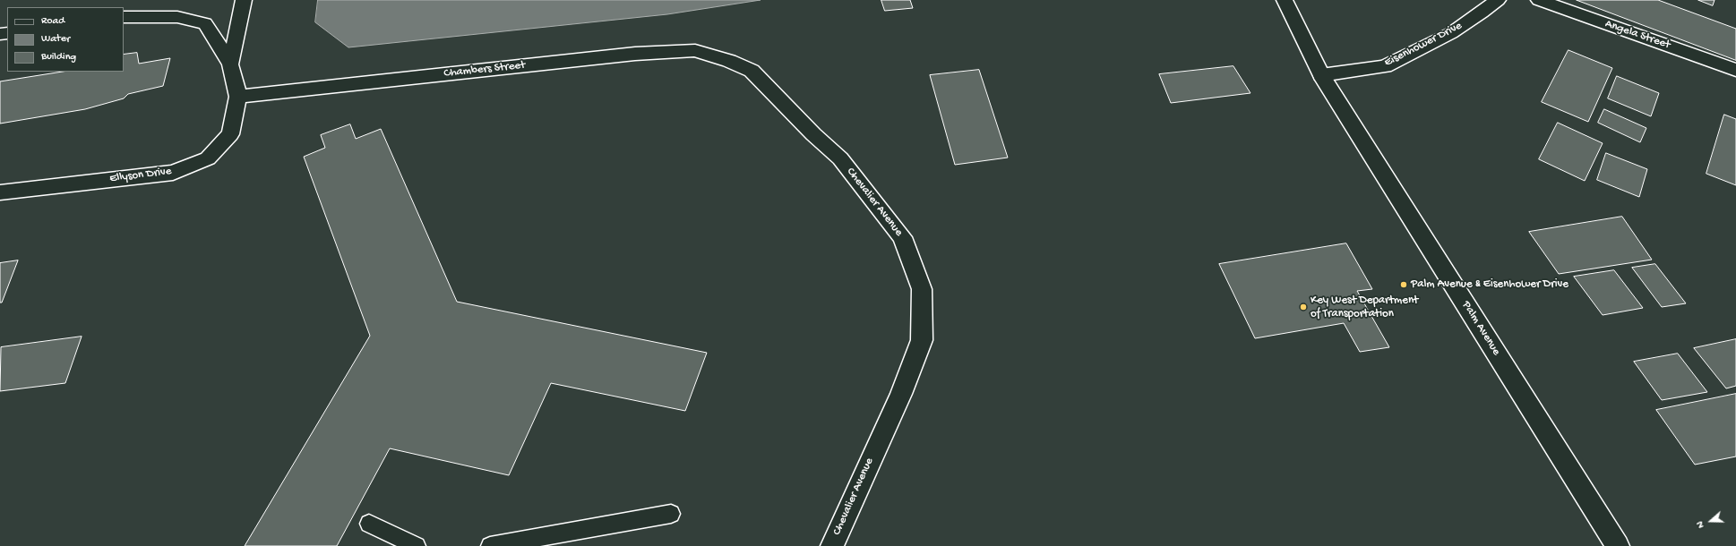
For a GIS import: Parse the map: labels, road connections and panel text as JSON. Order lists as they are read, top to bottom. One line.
{"streets":{"street":["Angela Street","Eisenhower Drive","Chambers Street","Ellyson Drive","Chevalier Avenue","Palm Avenue"]},"crossings":[["Eisenhower Drive","Palm Avenue"],["Chambers Street","Ellyson Drive"],["Chambers Street","Chevalier Avenue"]],"places":["Palm Avenue & Eisenhower Drive","Key West Department of Transportation"],"legend":["Road","Water","Building"],"north":"left"}
